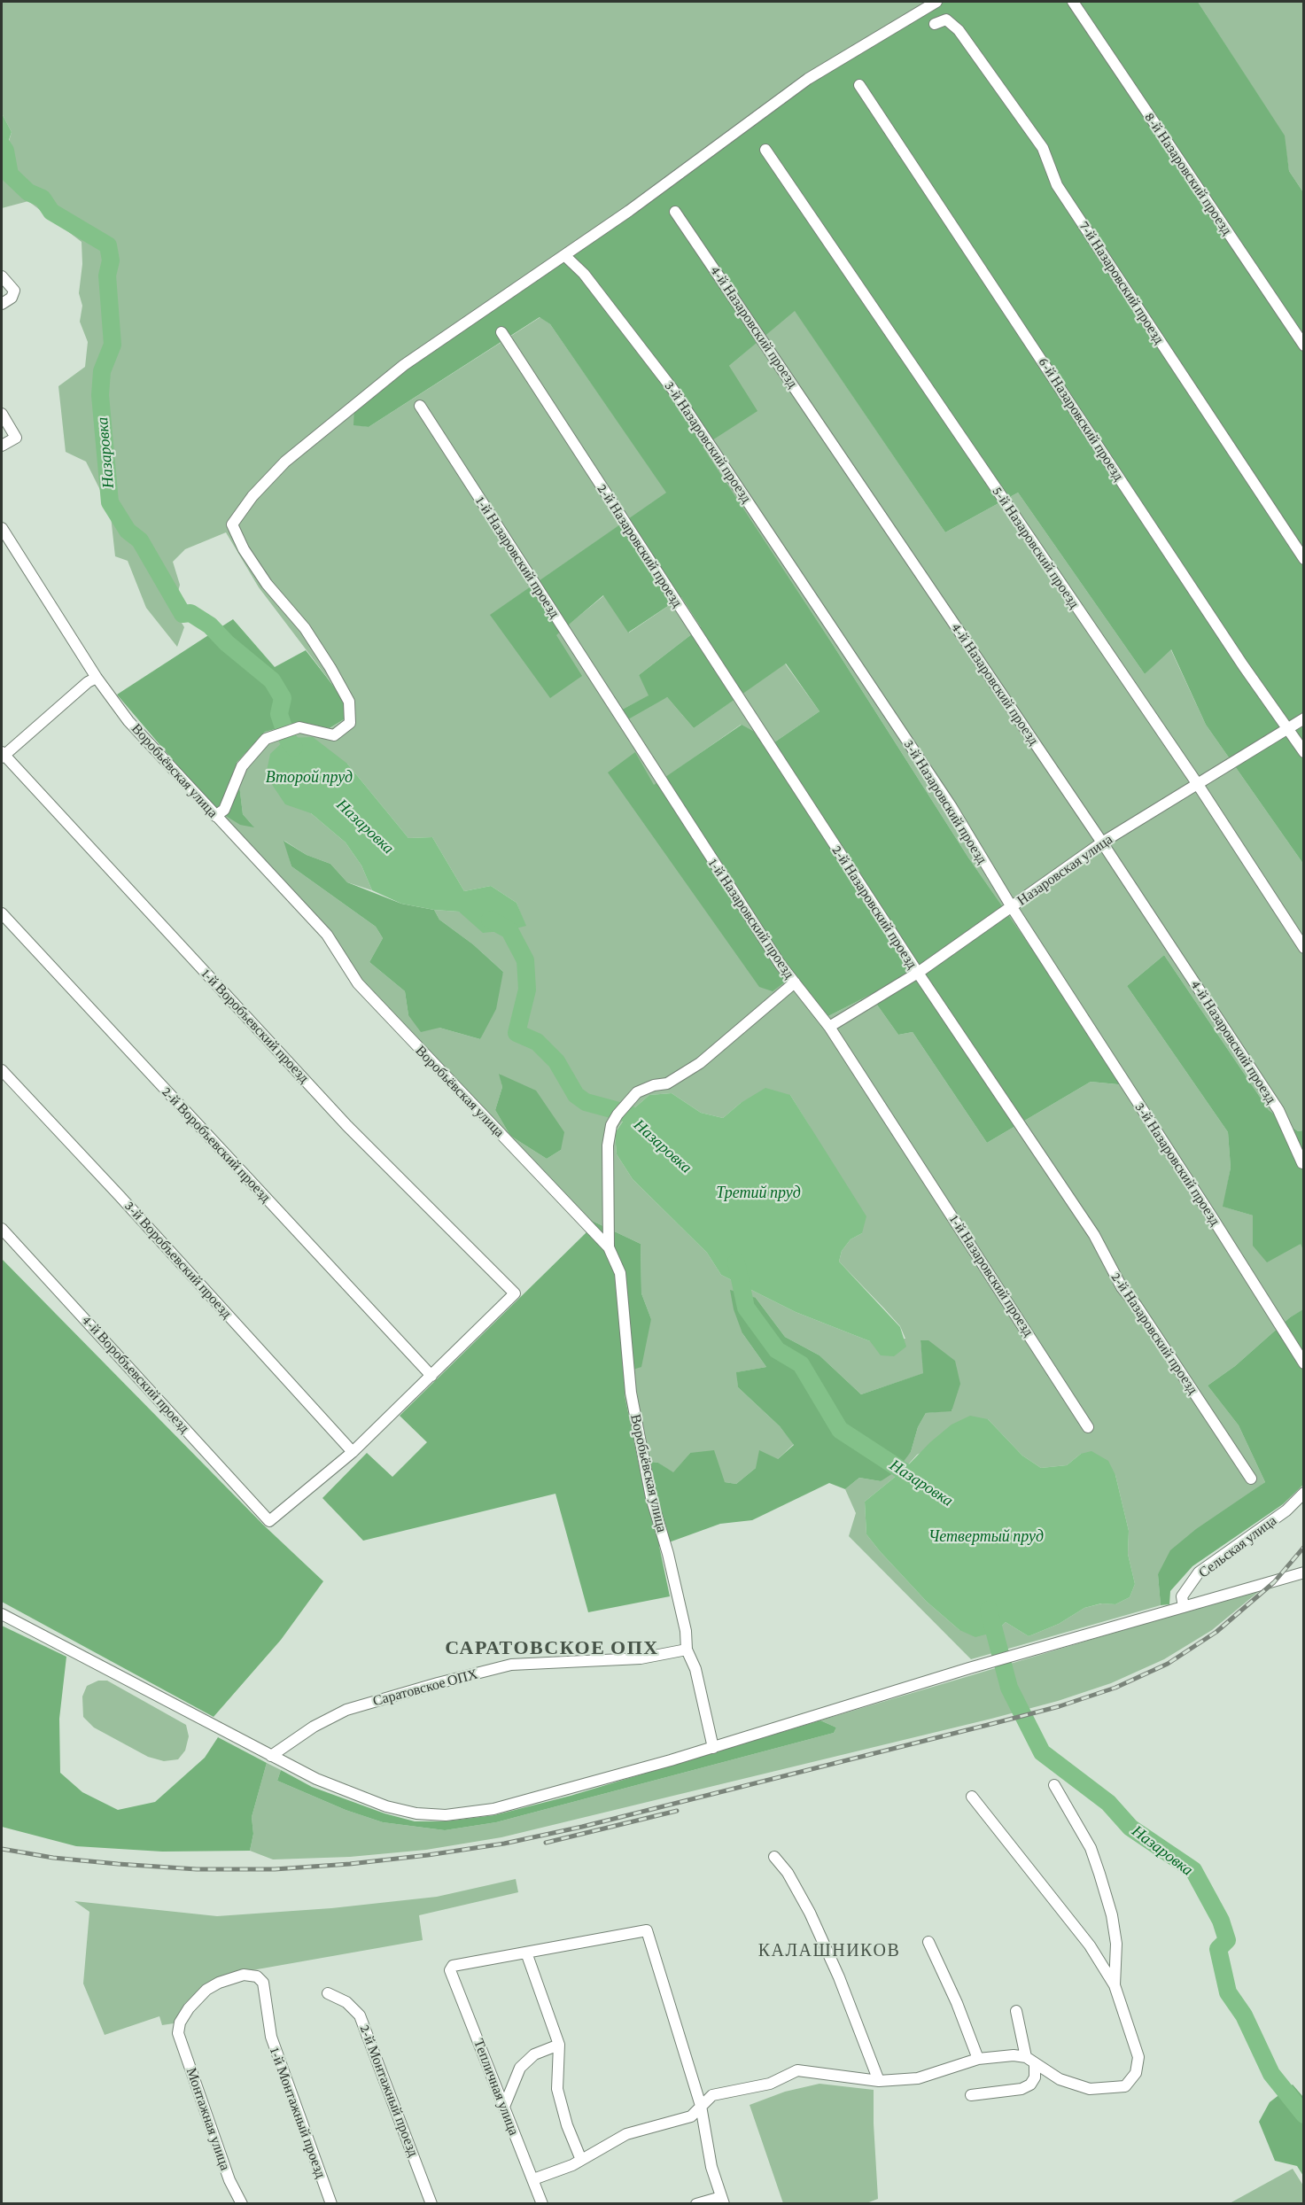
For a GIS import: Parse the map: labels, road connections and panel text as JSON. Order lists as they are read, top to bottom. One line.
{"streets":{"street":["8-й Назаровский проезд","7-й Назаровский проезд","4-й Назаровский проезд","6-й Назаровский проезд","3-й Назаровский проезд","2-й Назаровский проезд","5-й Назаровский проезд","1-й Назаровский проезд","Воробьёвская улица","Назаровская улица","1-й Воробъевский проезд","2-й Воробъевский проезд","3-й Воробъевский проезд","4-й Воробъевский проезд","Сельская улица","Саратовское ОПХ","Тепличная улица","2-й Монтажный проезд","1-й Монтажный проезд","Монтажная улица"]},"crossings":[["4-й Назаровский проезд","Назаровская улица"],["6-й Назаровский проезд","Назаровская улица"],["3-й Назаровский проезд","Назаровская улица"],["2-й Назаровский проезд","Назаровская улица"],["5-й Назаровский проезд","Назаровская улица"],["1-й Назаровский проезд","Назаровская улица"],["Воробьёвская улица","Саратовское ОПХ"],["1-й Воробъевский проезд","2-й Воробъевский проезд"],["3-й Воробъевский проезд","4-й Воробъевский проезд"],["1-й Монтажный проезд","Монтажная улица"]],"districts":["САРАТОВСКОЕ ОПХ","КАЛАШНИКОВ"],"water":["Назаровка","Второй пруд","Третий пруд","Четвертый пруд"]}
